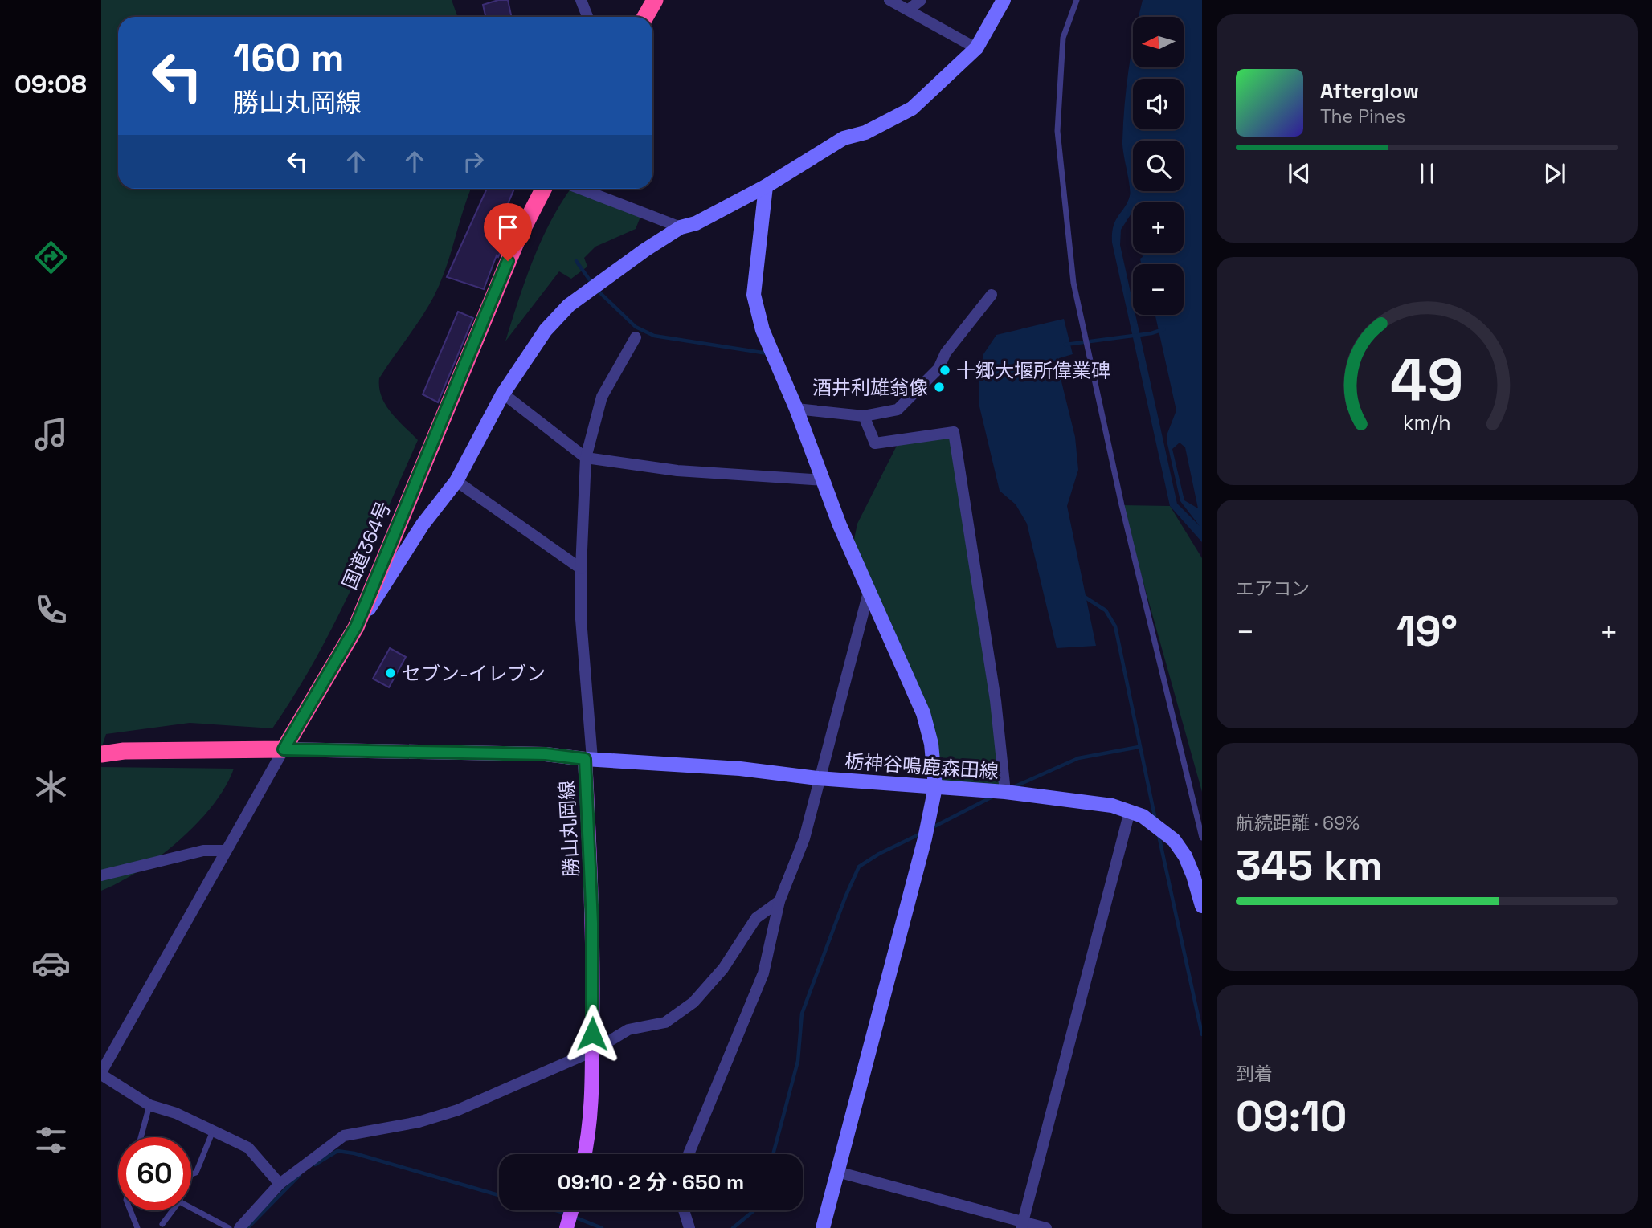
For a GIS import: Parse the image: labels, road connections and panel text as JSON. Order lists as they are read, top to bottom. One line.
{"streets":{"highway":["国道364号"],"main road":["勝山丸岡線"],"street":["栃神谷鳴鹿森田線"]},"crossings":[["国道364号","勝山丸岡線"],["栃神谷鳴鹿森田線","勝山丸岡線"]],"places":["十郷大堰所偉業碑","酒井利雄翁像","セブン-イレブン"],"north":"left","page":{"tabs":"09:08","map_buttons":["+","−"],"turn":["160 m","勝山丸岡線"],"song":["Afterglow","The Pines"],"tile":["エアコン",["航続距離 · 69%","345 km"],["到着","09:10"]],"heat":["−","19°","+"],"limit":"60","trip":"09:10 · 2 分 · 650 m","gauge":["49","km/h"]}}
